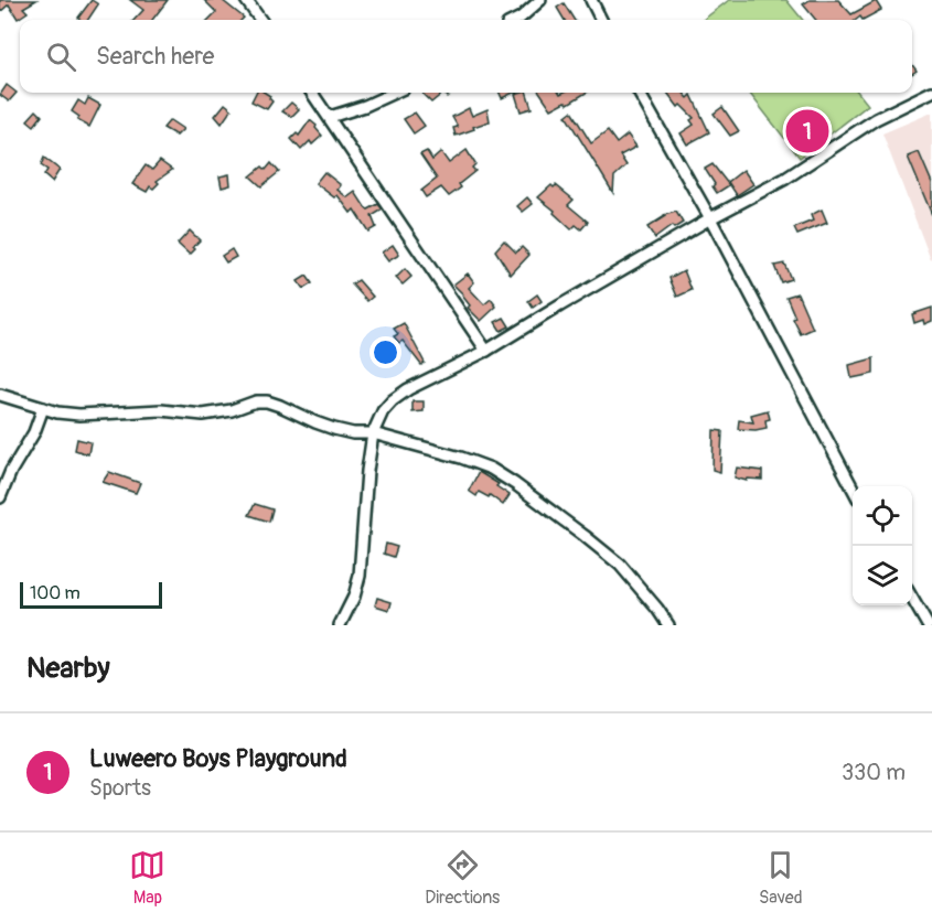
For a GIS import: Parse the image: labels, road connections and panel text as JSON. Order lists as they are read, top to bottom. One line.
{"scale_bar":"100 m","page":{"search":"Search here","pins":"1","scale":"100 m","heading":"Nearby","list":[{"mark":"1","name":"Luweero Boys Playground","note":"Sports","value":"330 m"}],"nav":["Map","Directions","Saved"]}}
